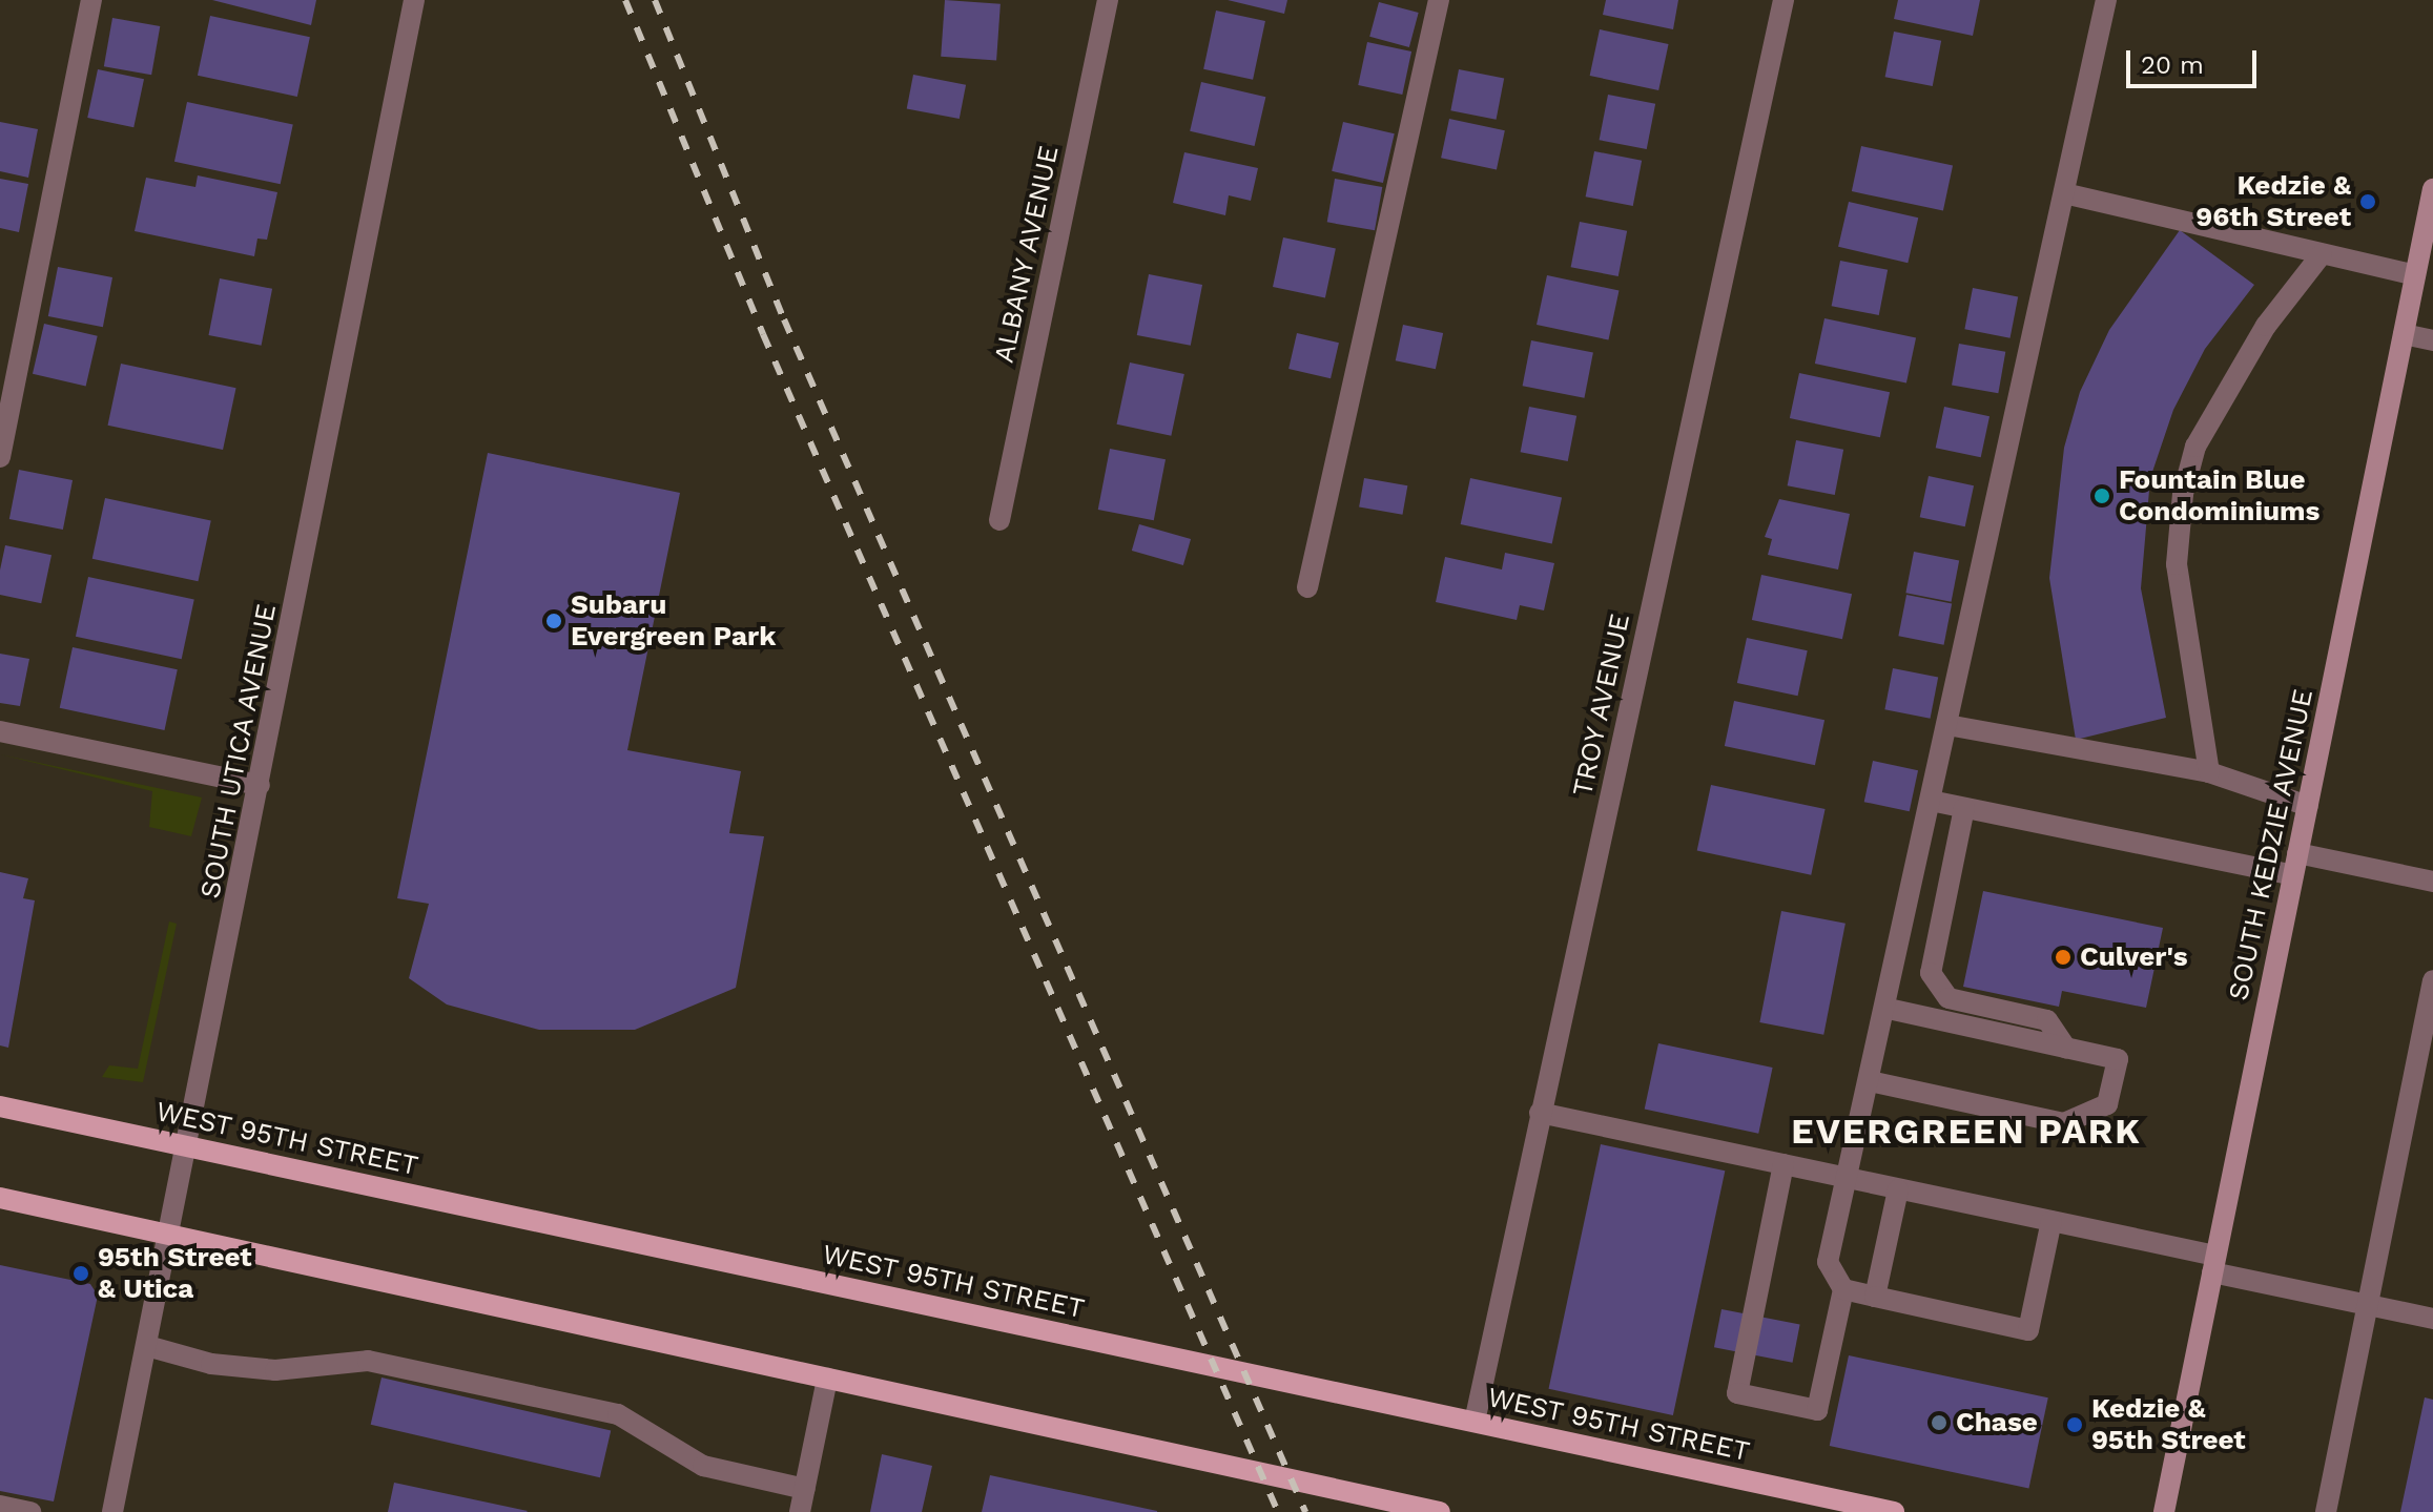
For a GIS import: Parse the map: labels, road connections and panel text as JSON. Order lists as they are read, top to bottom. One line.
{"streets":{"main road":["SOUTH KEDZIE AVENUE","WEST 95TH STREET"],"street":["ALBANY AVENUE","TROY AVENUE","SOUTH UTICA AVENUE"]},"crossings":[["TROY AVENUE","WEST 95TH STREET"],["SOUTH UTICA AVENUE","WEST 95TH STREET"]],"districts":["EVERGREEN PARK"],"places":["Kedzie & 96th Street","Fountain Blue Condominiums","Subaru Evergreen Park","Culver's","95th Street & Utica","Chase","Kedzie & 95th Street"],"scale_bar":"20 m"}
